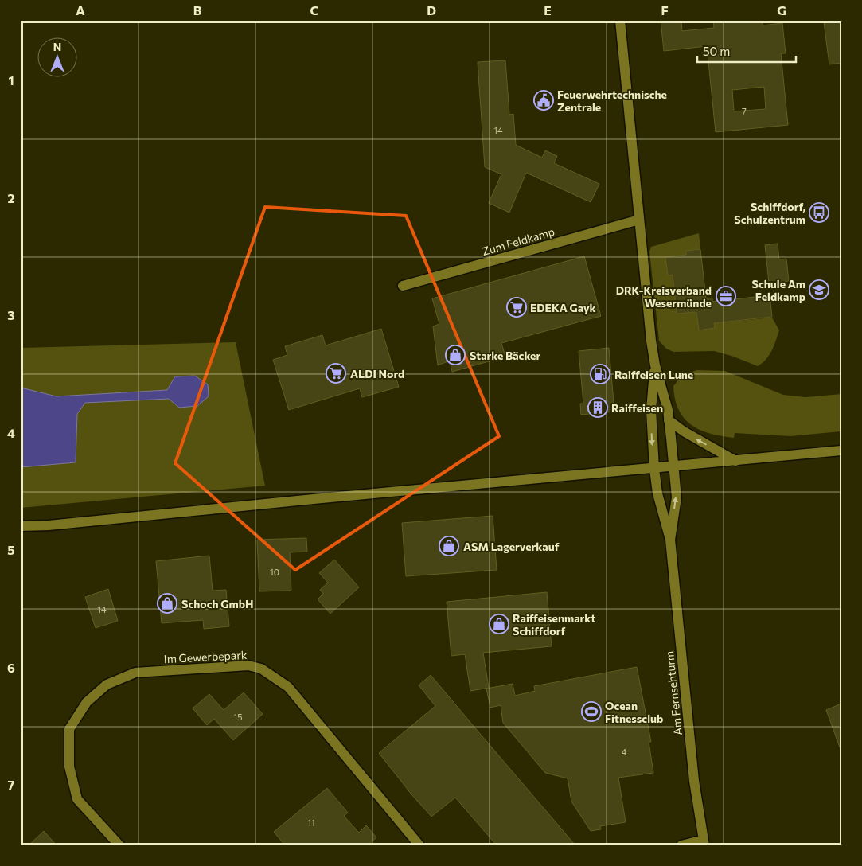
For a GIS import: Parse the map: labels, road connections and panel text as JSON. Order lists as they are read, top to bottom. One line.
{"streets":{"street":["Zum Feldkamp","Im Gewerbepark","Am Fernsehturm"]},"places":{"public building":["Feuerwehrtechnische Zentrale"],"bus stop":["Schiffdorf, Schulzentrum"],"school or university":["Schule Am Feldkamp"],"office":["DRK-Kreisverband Wesermünde"],"supermarket":["EDEKA Gayk","ALDI Nord"],"shop":["Starke Bäcker","ASM Lagerverkauf","Schoch GmbH","Raiffeisenmarkt Schiffdorf"],"fuel station":["Raiffeisen Lune"],"building":["Raiffeisen"],"sports":["Ocean Fitnessclub"]},"house_numbers":["7","14","10","14","15","4","11"],"scale_bar":"50 m","north":"top","grid":{"columns":["A","B","C","D","E","F","G"],"rows":["1","2","3","4","5","6","7"]}}
